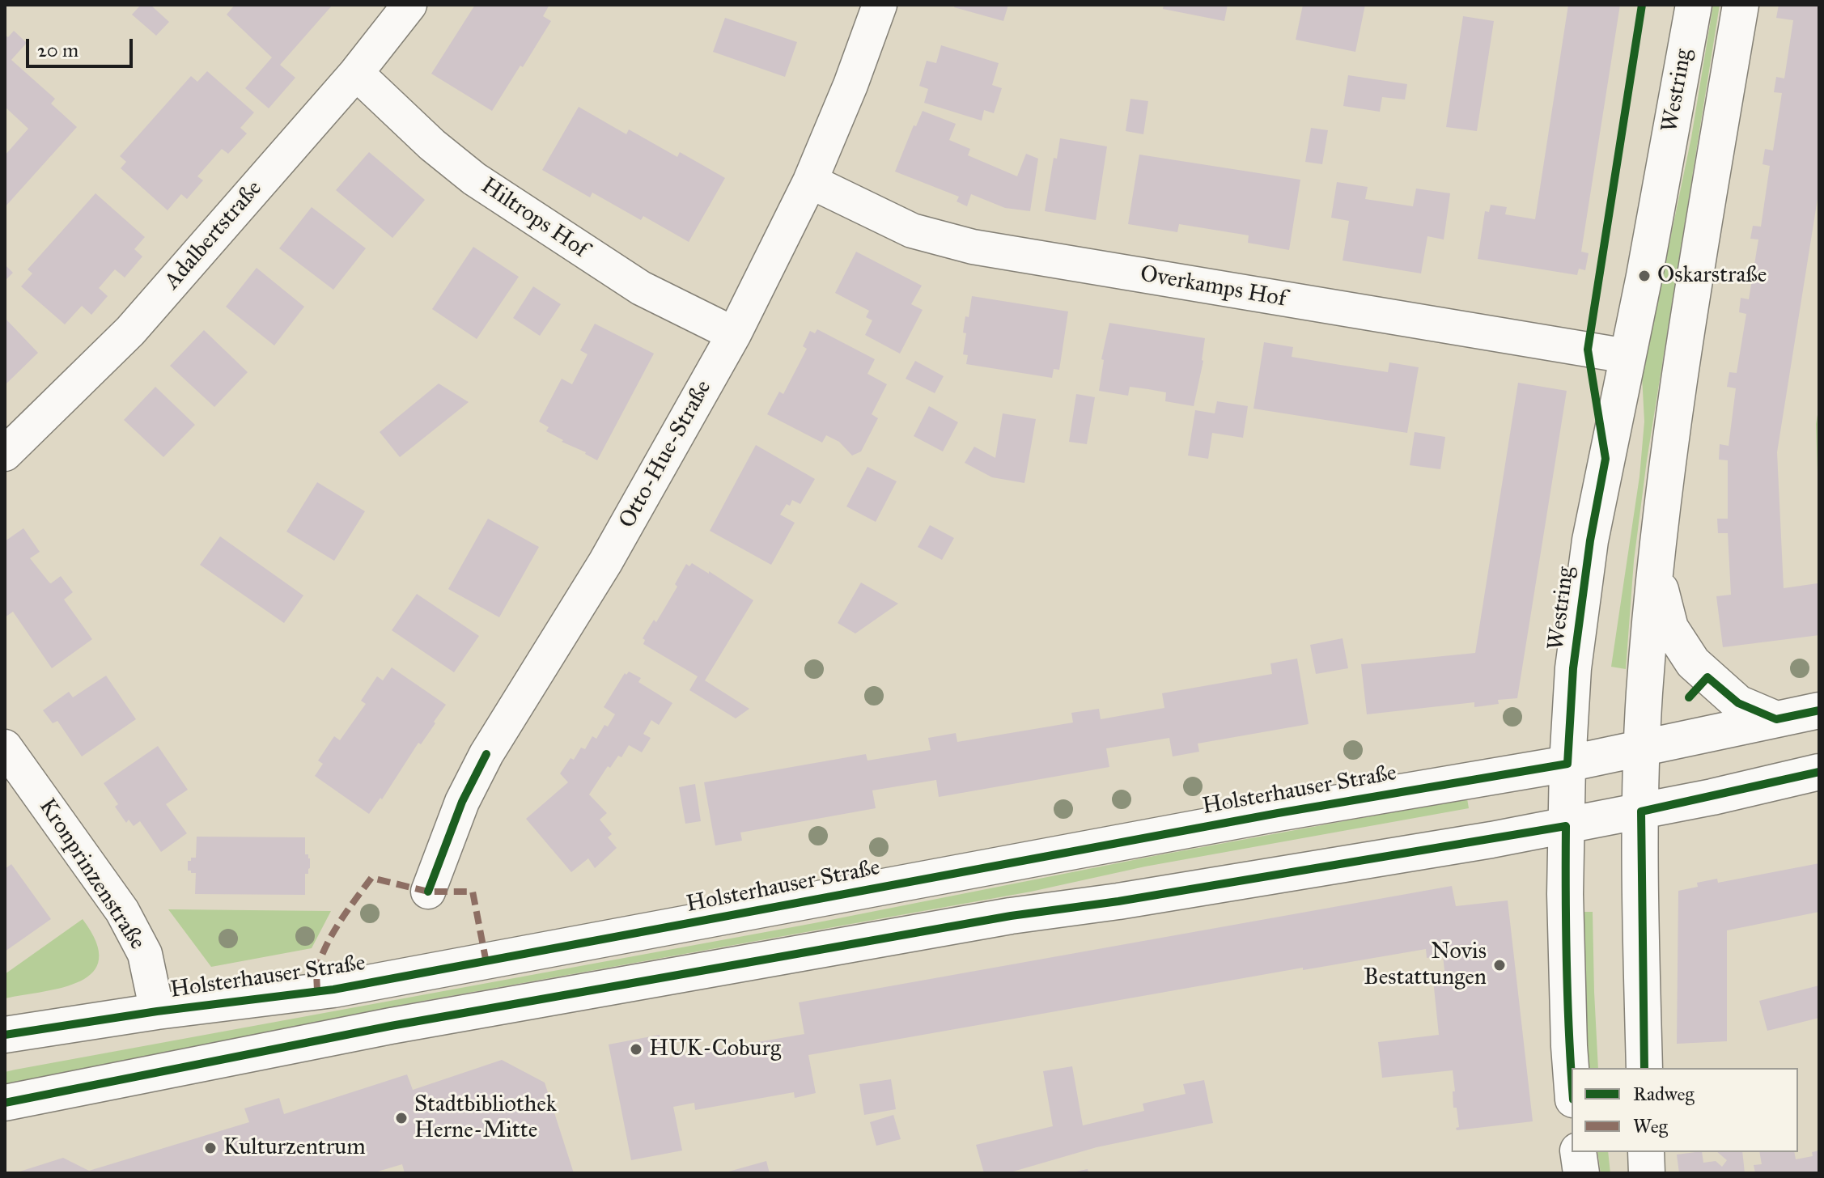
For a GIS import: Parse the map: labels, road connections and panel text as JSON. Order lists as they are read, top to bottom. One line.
{"streets":{"main road":["Westring","Holsterhauser Straße"],"street":["Hiltrops Hof","Adalbertstraße","Overkamps Hof","Otto-Hue-Straße","Kronprinzenstraße"]},"crossings":[["Westring","Overkamps Hof"],["Westring","Holsterhauser Straße"],["Hiltrops Hof","Adalbertstraße"],["Hiltrops Hof","Otto-Hue-Straße"],["Overkamps Hof","Otto-Hue-Straße"],["Holsterhauser Straße","Kronprinzenstraße"]],"places":["Oskarstraße","Novis Bestattungen","HUK-Coburg","Stadtbibliothek Herne-Mitte","Kulturzentrum"],"legend":["Radweg","Weg"],"scale_bar":"20 m"}
